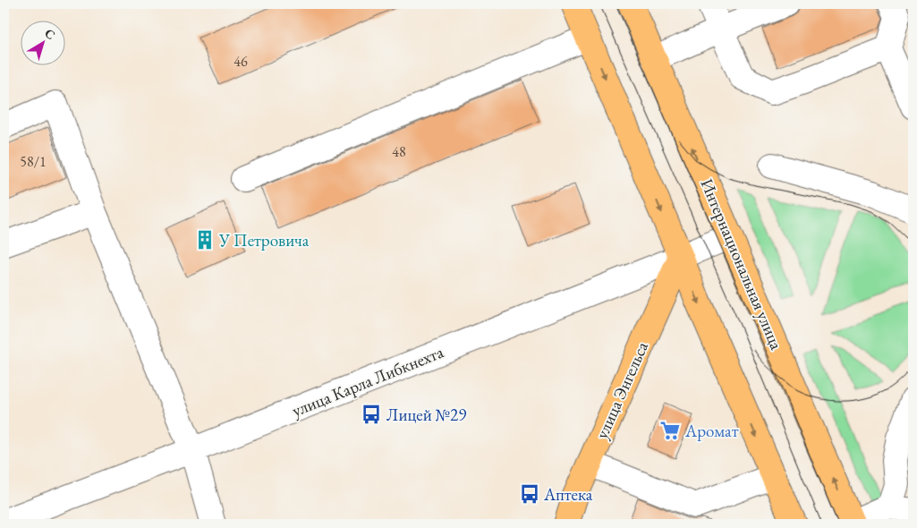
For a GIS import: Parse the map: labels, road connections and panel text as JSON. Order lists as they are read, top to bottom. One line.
{"streets":{"main road":["Интернациональная улица","улица Энгельса"],"street":["улица Карла Либкнехта"]},"crossings":[["Интернациональная улица","улица Карла Либкнехта"],["улица Карла Либкнехта","улица Энгельса"]],"places":{"building":["У Петровича"],"bus stop":["Лицей №29","Аптека"],"supermarket":["Аромат"]},"house_numbers":["46","48","58/1"],"north":"top right"}
